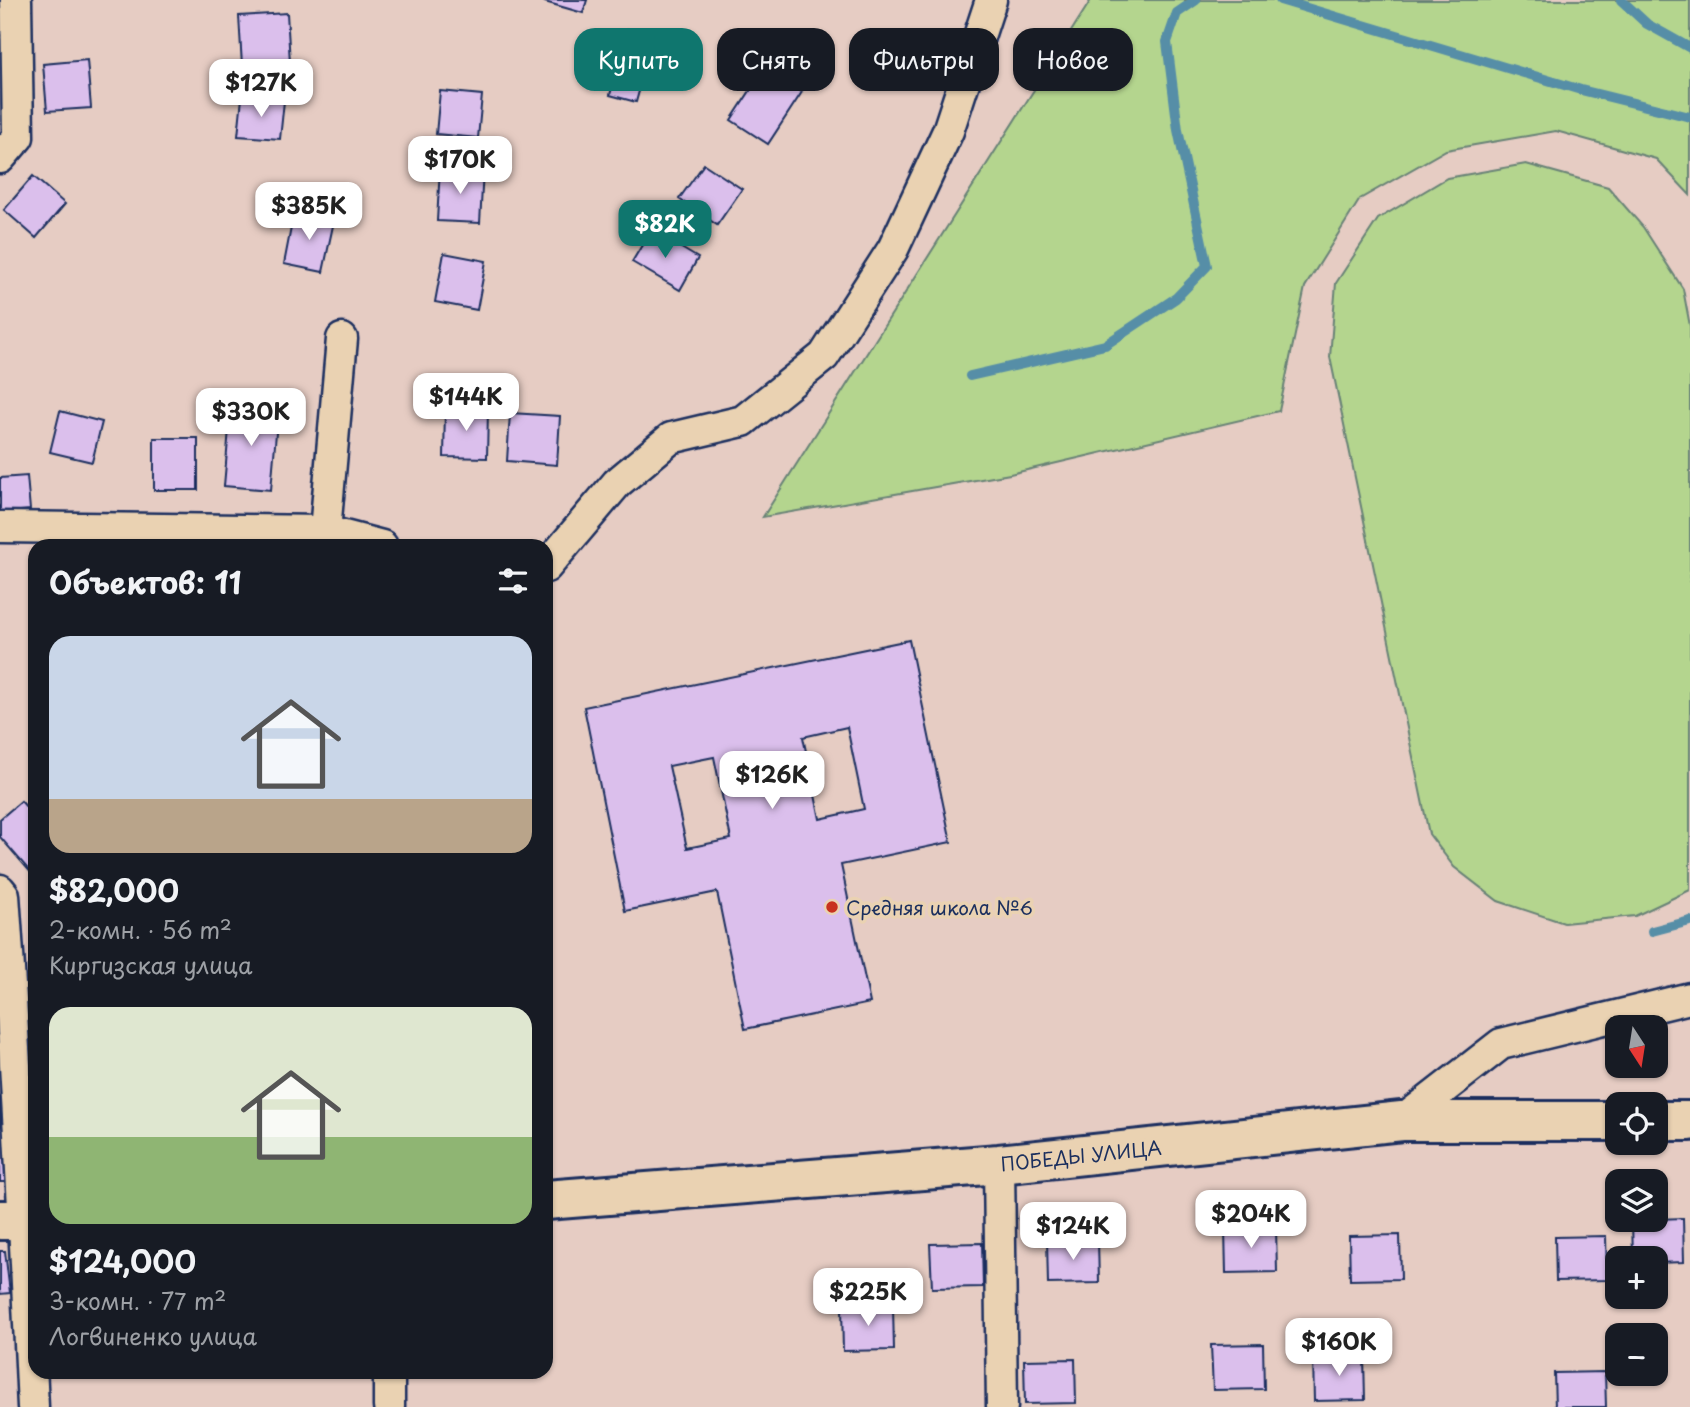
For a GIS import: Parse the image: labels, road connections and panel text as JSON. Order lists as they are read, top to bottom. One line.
{"streets":{"street":["ПОБЕДЫ УЛИЦА"]},"places":["Средняя школа №6"],"north":"bottom","page":{"chip":["Купить","Снять","Фильтры","Новое"],"price":["$127K","$170K","$385K","$82K","$144K","$330K","$126K","$204K","$124K","$225K","$160K"],"heading":"Объектов: 11","list":[{"name":"$82,000","note":"2-комн. · 56 m² · Киргизская улица"},{"name":"$124,000","note":"3-комн. · 77 m² · Логвиненко улица"}],"map_buttons":["+","−"]}}
